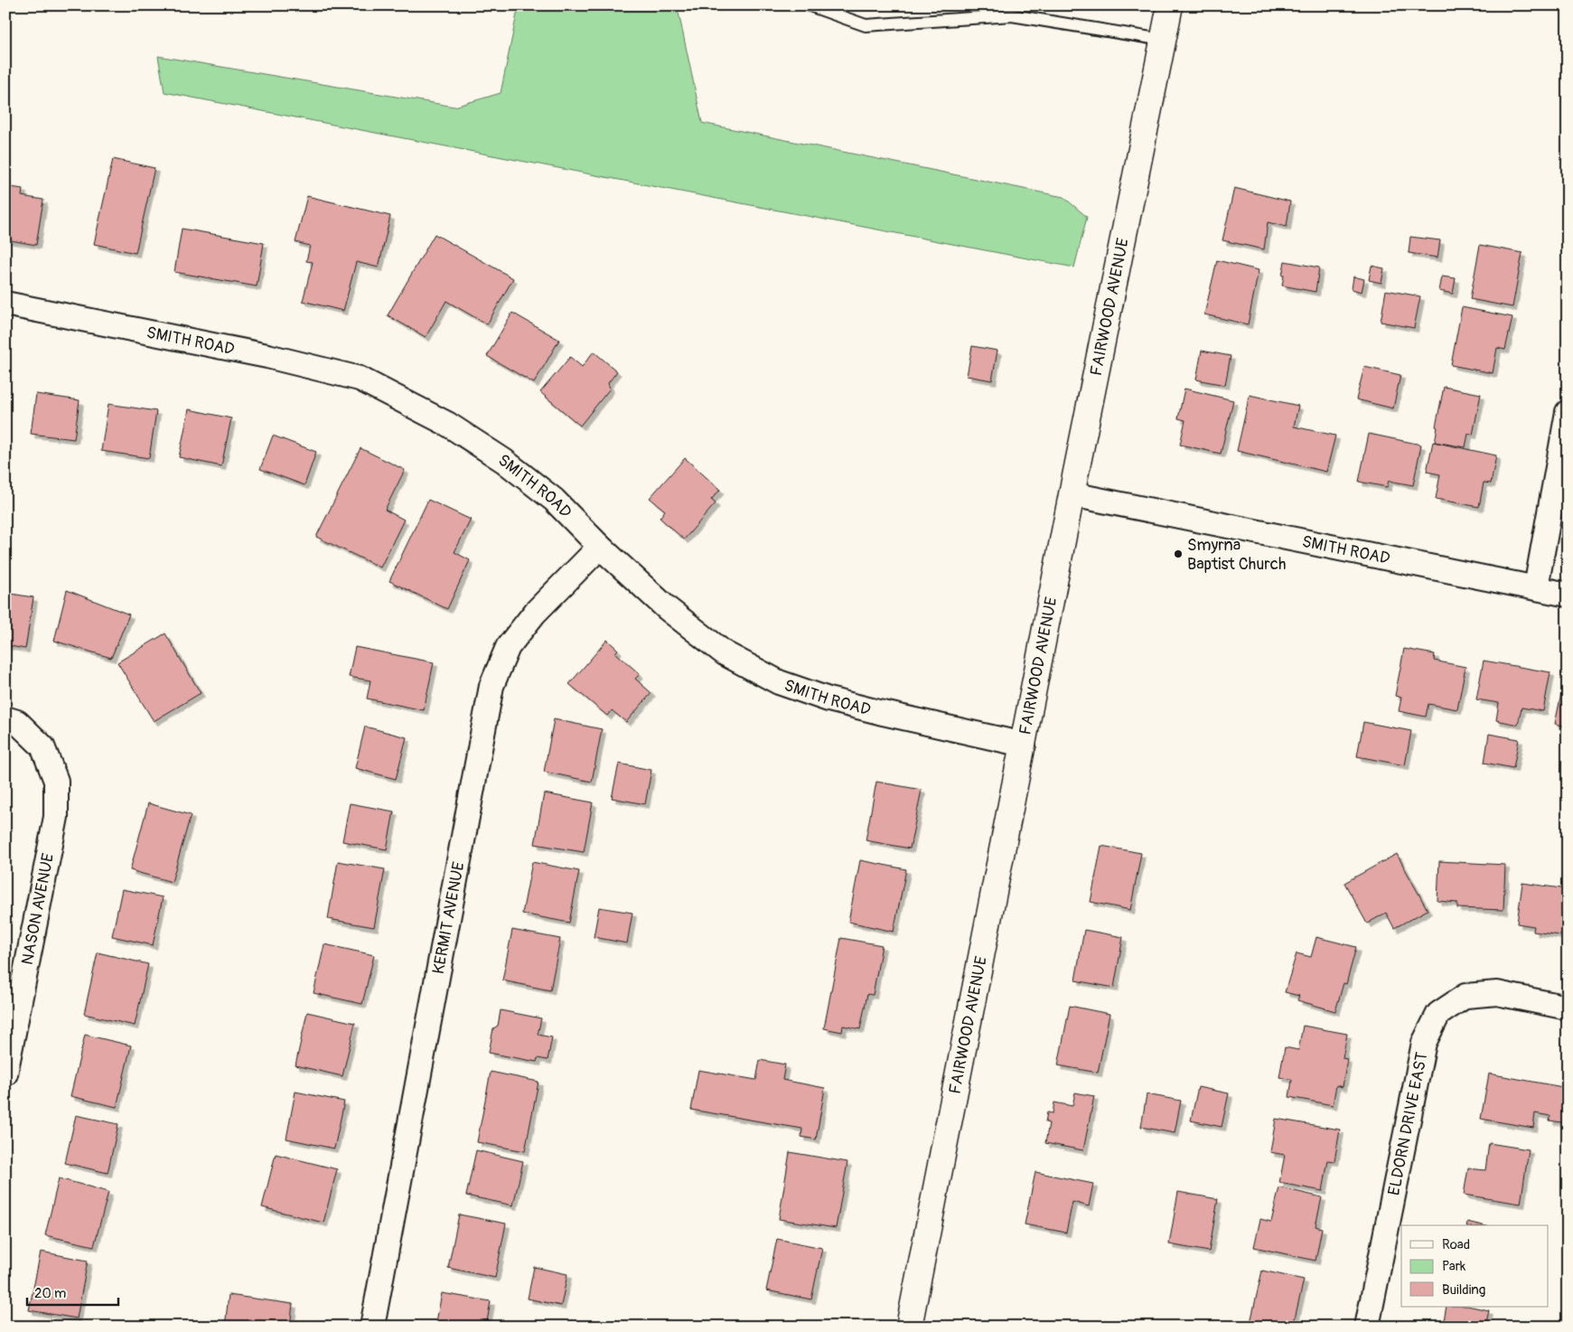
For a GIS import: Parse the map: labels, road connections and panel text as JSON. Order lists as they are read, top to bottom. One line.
{"streets":{"street":["FAIRWOOD AVENUE","SMITH ROAD","NASON AVENUE","KERMIT AVENUE","ELDORN DRIVE EAST"]},"crossings":[["FAIRWOOD AVENUE","SMITH ROAD"],["SMITH ROAD","KERMIT AVENUE"]],"places":["Smyrna Baptist Church"],"legend":["Road","Park","Building"],"scale_bar":"20 m"}
